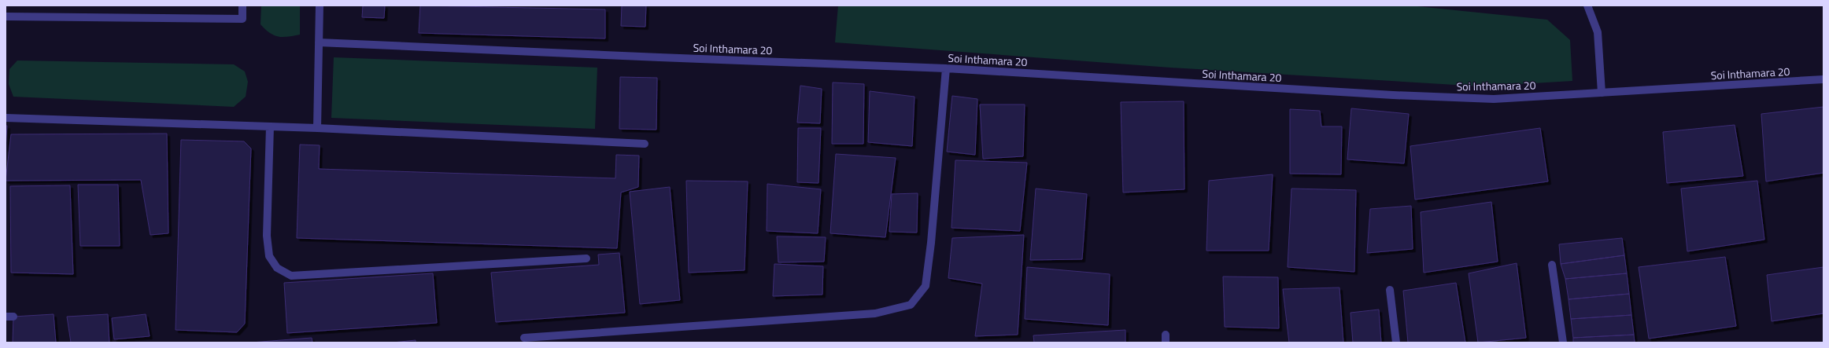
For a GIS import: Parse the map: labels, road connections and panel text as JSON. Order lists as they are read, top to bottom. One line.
{"streets":{"street":["Soi Inthamara 20"]}}
